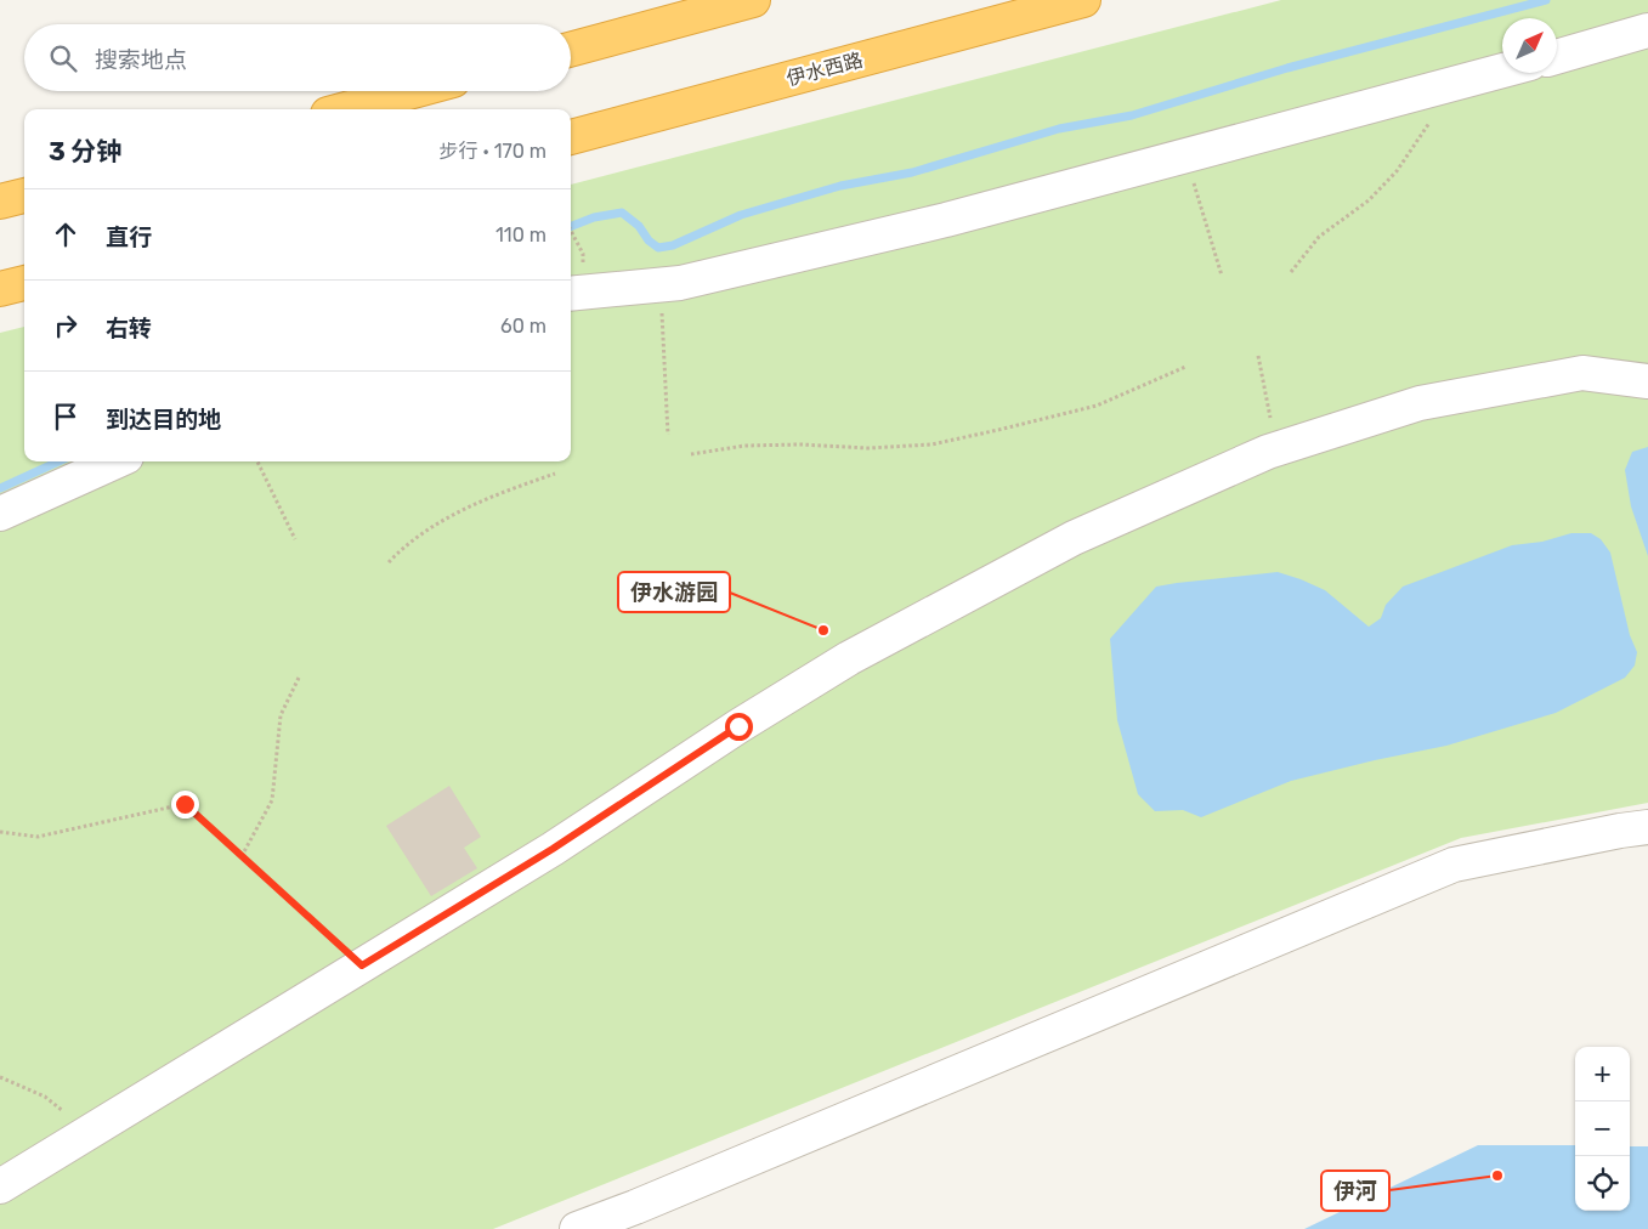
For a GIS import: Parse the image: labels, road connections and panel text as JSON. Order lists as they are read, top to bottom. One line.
{"streets":{"highway":["伊水西路"]},"places":["伊水游园","伊河"],"north":"top right","page":{"search":"搜索地点","heading":["3 分钟","步行 · 170 m"],"list":[["直行","110 m"],["右转","60 m"],"到达目的地"],"map_buttons":["+","−"]}}
